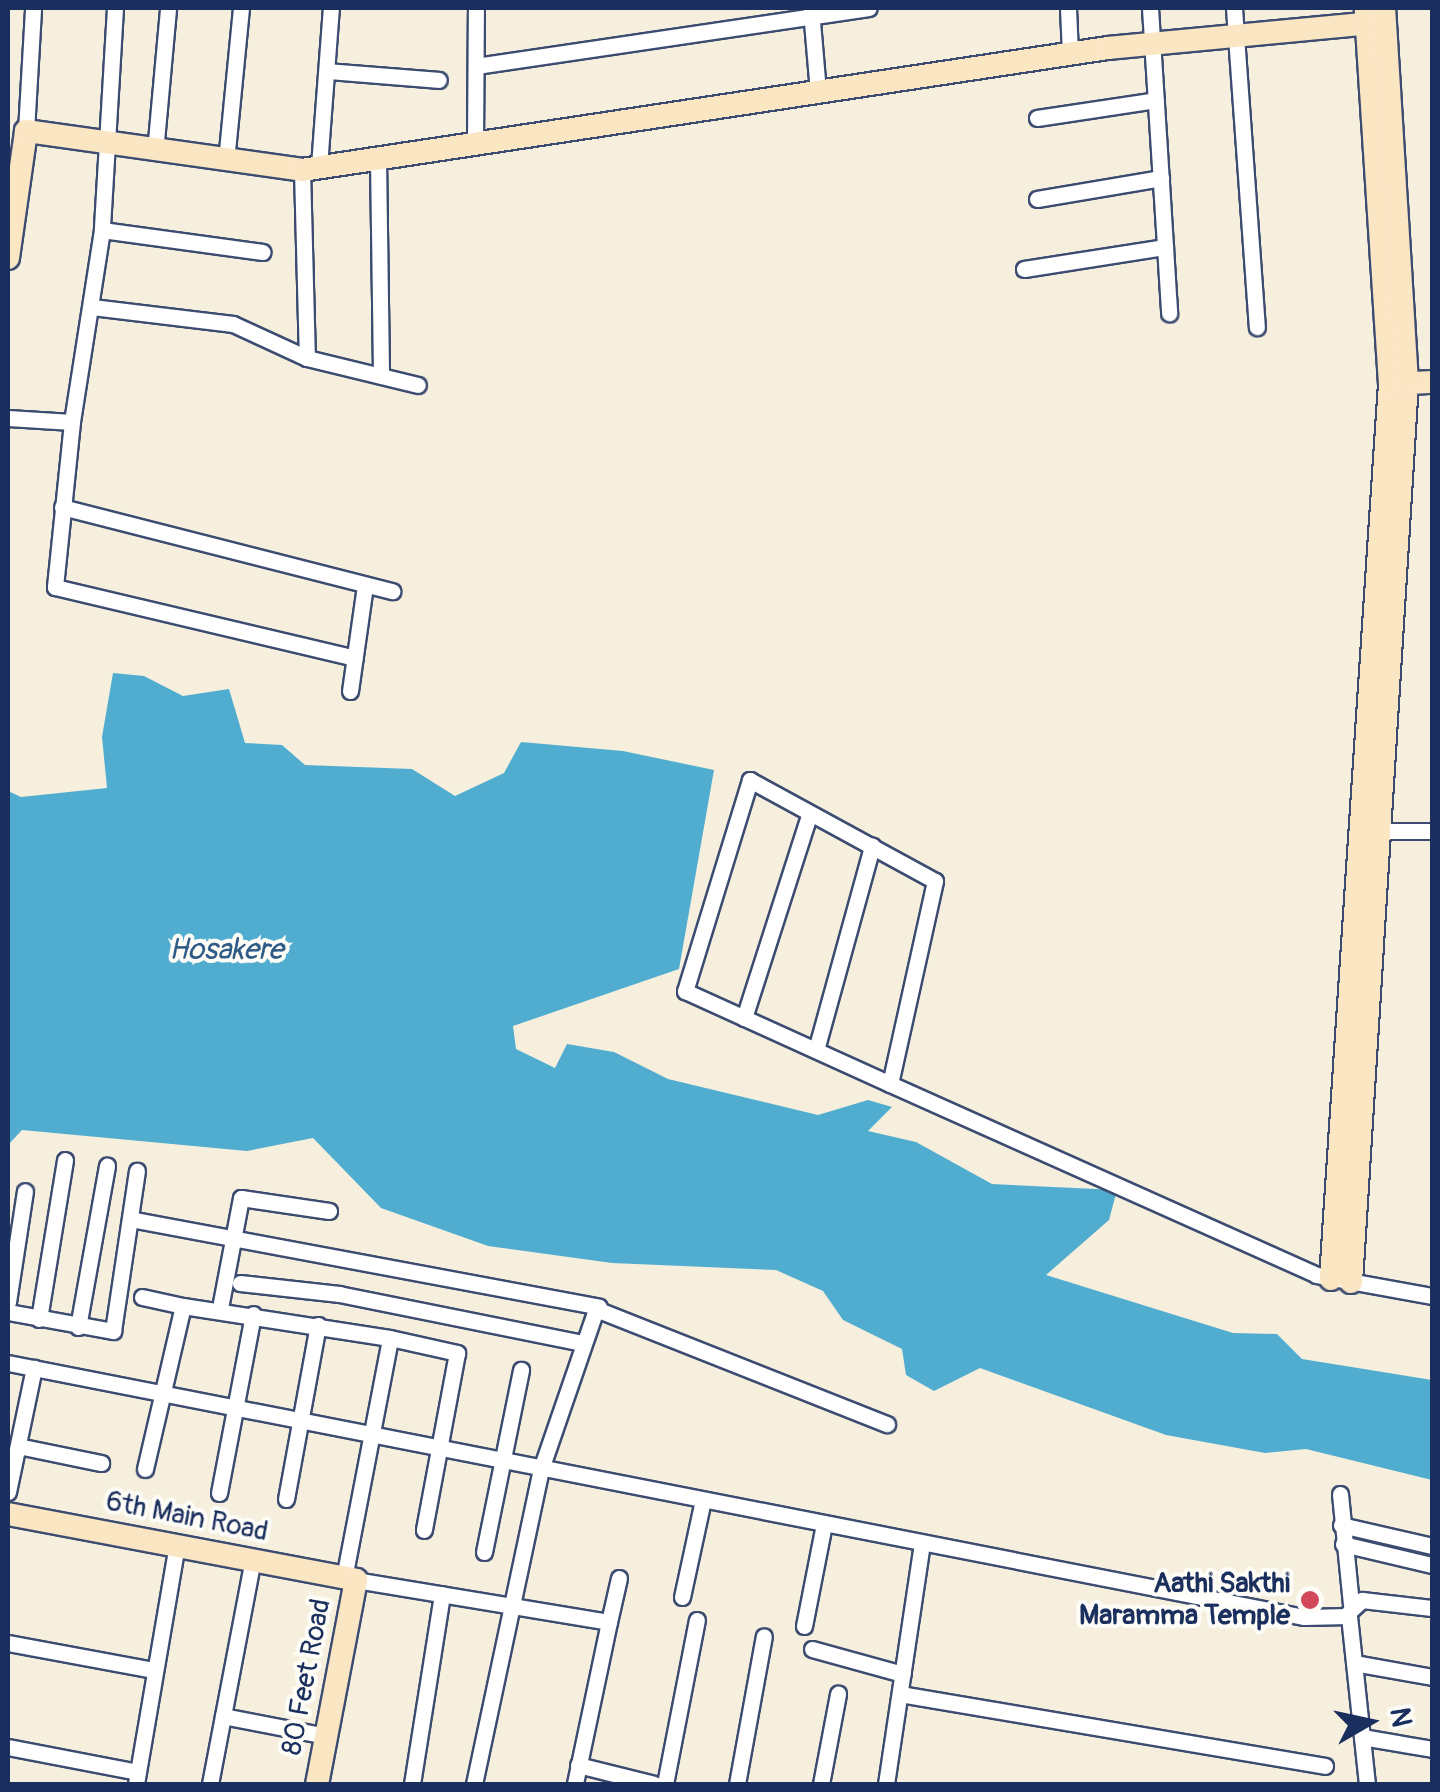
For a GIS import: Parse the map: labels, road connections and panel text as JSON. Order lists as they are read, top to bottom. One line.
{"streets":{"street":["6th Main Road","80 Feet Road"]},"crossings":[["6th Main Road","80 Feet Road"]],"water":["Hosakere"],"places":["Aathi Sakthi Maramma Temple"],"north":"right"}
